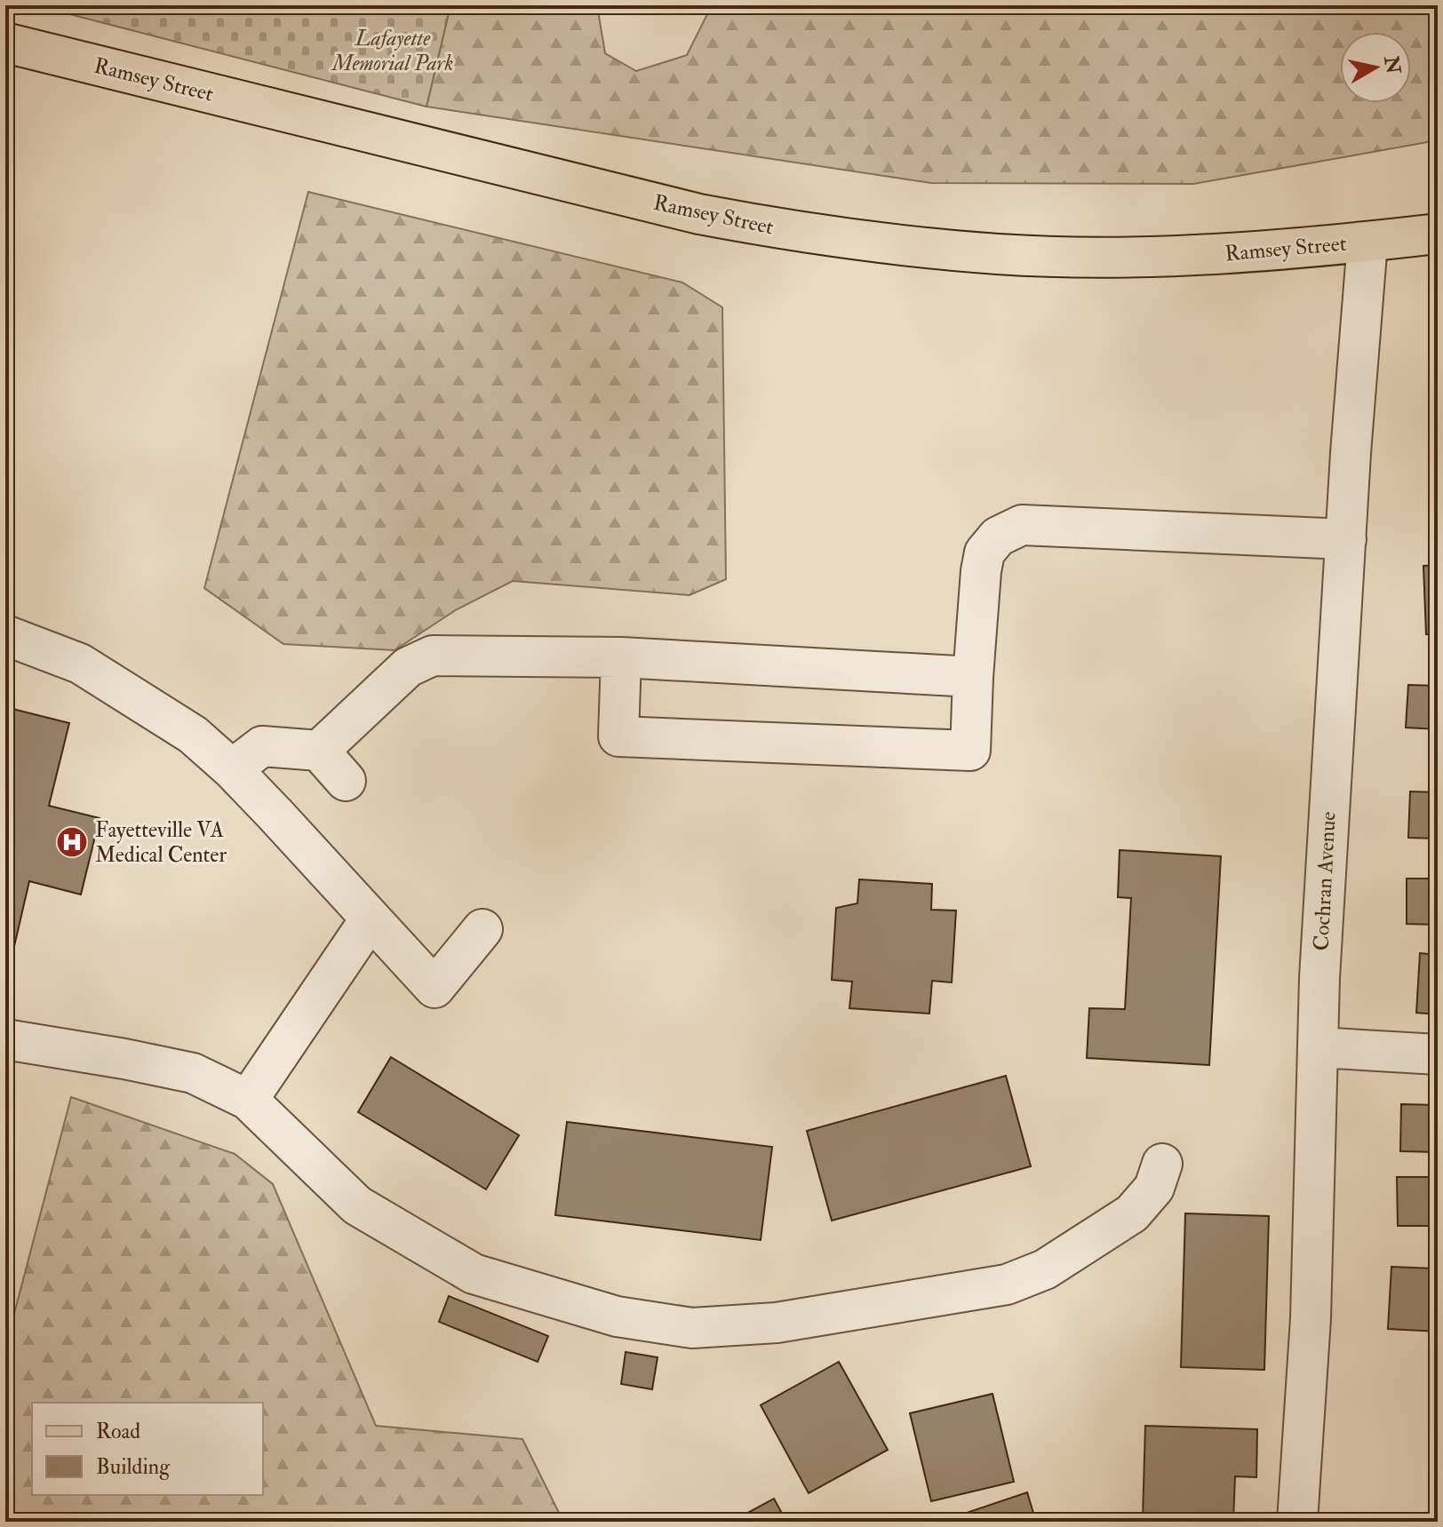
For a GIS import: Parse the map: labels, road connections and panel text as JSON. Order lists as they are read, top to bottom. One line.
{"streets":{"main road":["Ramsey Street"],"street":["Cochran Avenue"]},"crossings":[["Ramsey Street","Cochran Avenue"]],"parks":["Lafayette Memorial Park"],"places":{"hospital":["Fayetteville VA Medical Center"]},"legend":["Road","Building"],"north":"right"}
